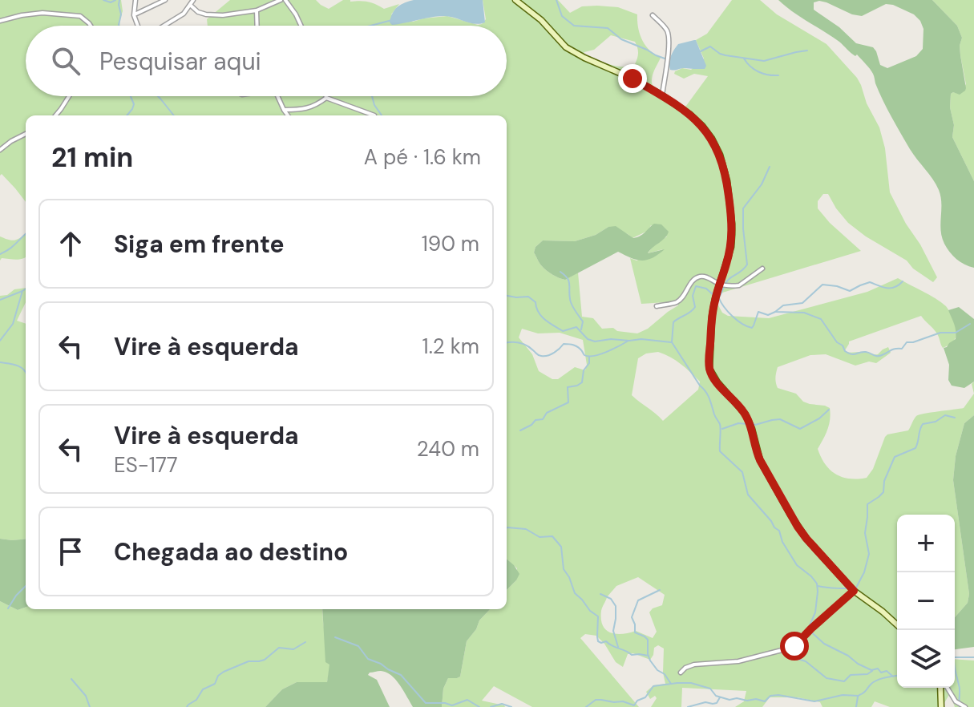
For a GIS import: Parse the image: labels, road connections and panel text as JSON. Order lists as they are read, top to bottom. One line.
{"page":{"search":"Pesquisar aqui","heading":["21 min","A pé · 1.6 km"],"list":[["Siga em frente","190 m"],["Vire à esquerda","1.2 km"],["Vire à esquerda","ES-177","240 m"],"Chegada ao destino"],"map_buttons":["+","−"]}}
